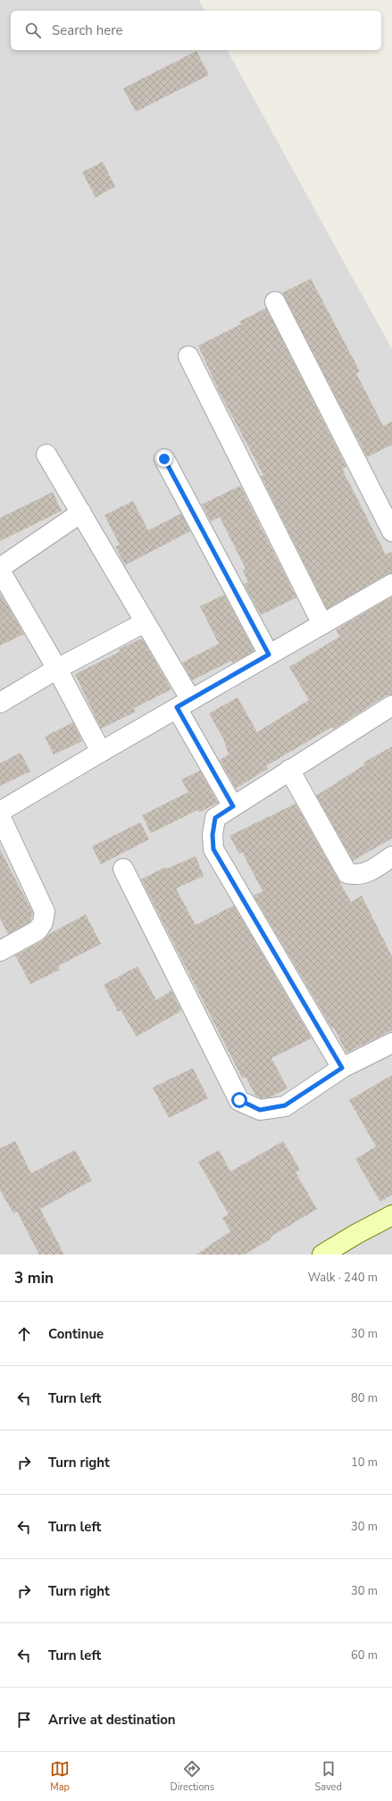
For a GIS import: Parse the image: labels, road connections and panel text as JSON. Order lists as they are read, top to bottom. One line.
{"page":{"search":"Search here","heading":["3 min","Walk · 240 m"],"list":[["Continue","30 m"],["Turn left","80 m"],["Turn right","10 m"],["Turn left","30 m"],["Turn right","30 m"],["Turn left","60 m"],"Arrive at destination"],"nav":["Map","Directions","Saved"]}}
